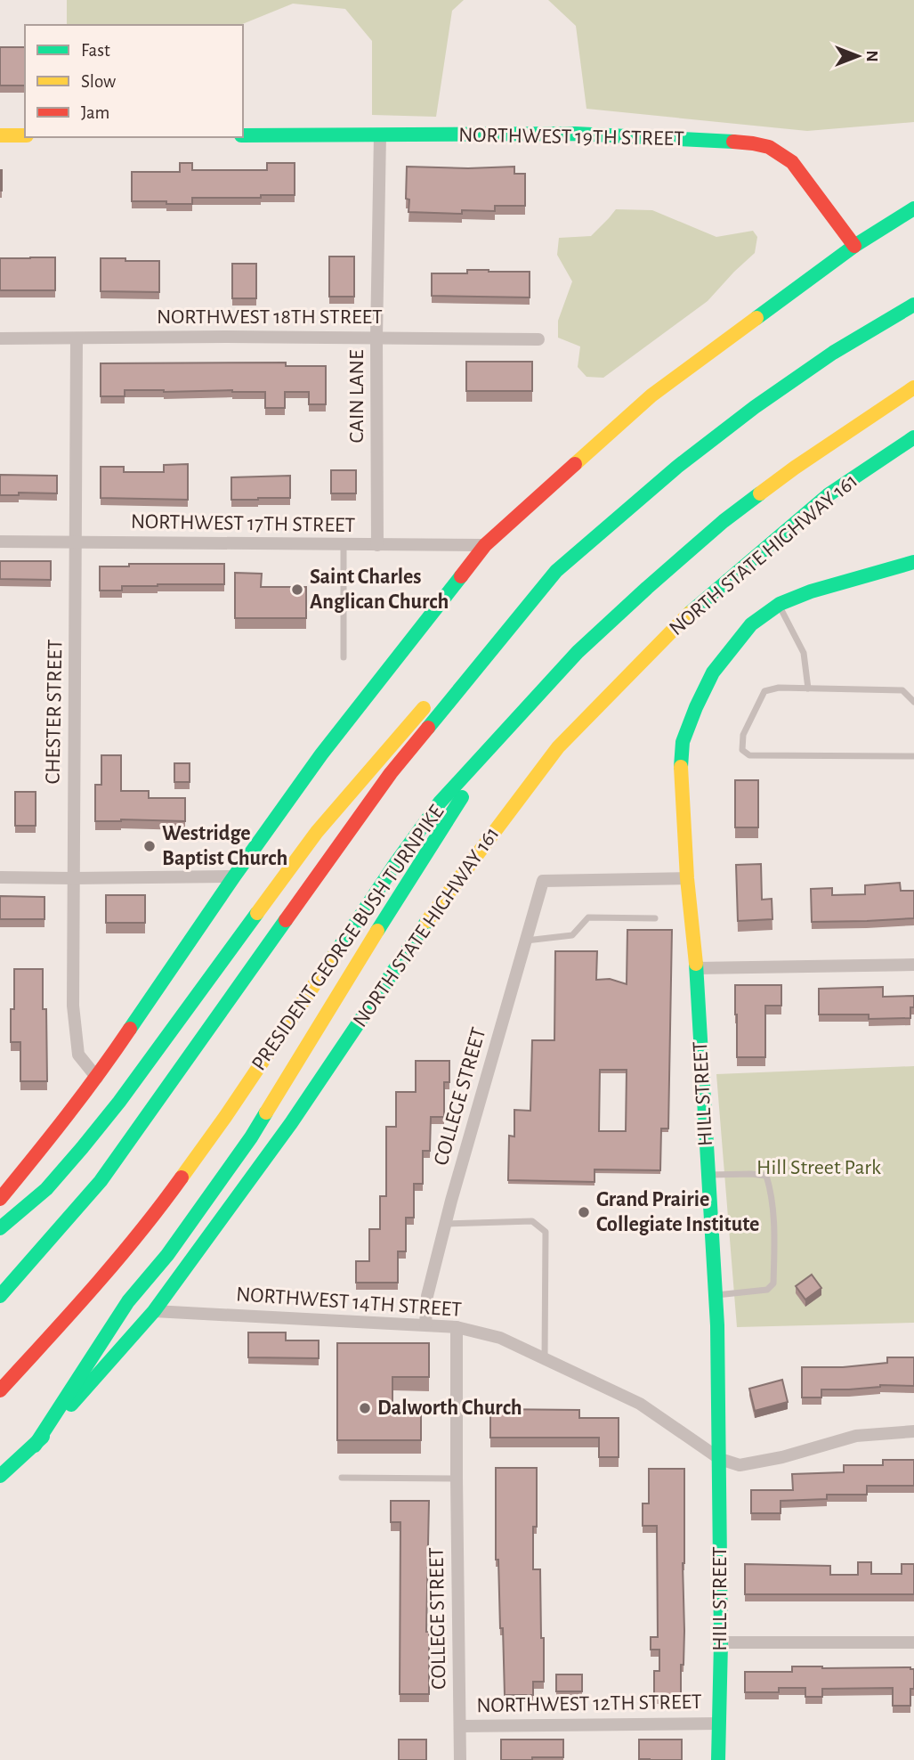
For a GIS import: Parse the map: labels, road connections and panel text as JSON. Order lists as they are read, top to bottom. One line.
{"streets":{"main road":["NORTHWEST 19TH STREET","NORTH STATE HIGHWAY 161","PRESIDENT GEORGE BUSH TURNPIKE","HILL STREET"],"street":["NORTHWEST 18TH STREET","CAIN LANE","NORTHWEST 17TH STREET","CHESTER STREET","COLLEGE STREET","NORTHWEST 14TH STREET","NORTHWEST 12TH STREET"]},"crossings":[["NORTHWEST 19TH STREET","CAIN LANE"],["NORTHWEST 18TH STREET","CAIN LANE"],["NORTHWEST 18TH STREET","CHESTER STREET"],["CAIN LANE","NORTHWEST 17TH STREET"],["NORTHWEST 17TH STREET","CHESTER STREET"],["NORTH STATE HIGHWAY 161","NORTHWEST 14TH STREET"],["HILL STREET","COLLEGE STREET"],["HILL STREET","NORTHWEST 14TH STREET"],["HILL STREET","NORTHWEST 12TH STREET"],["COLLEGE STREET","NORTHWEST 14TH STREET"],["COLLEGE STREET","NORTHWEST 12TH STREET"]],"parks":["Hill Street Park"],"places":["Saint Charles Anglican Church","Westridge Baptist Church","Grand Prairie Collegiate Institute","Dalworth Church"],"legend":["Fast","Slow","Jam"],"north":"right"}
